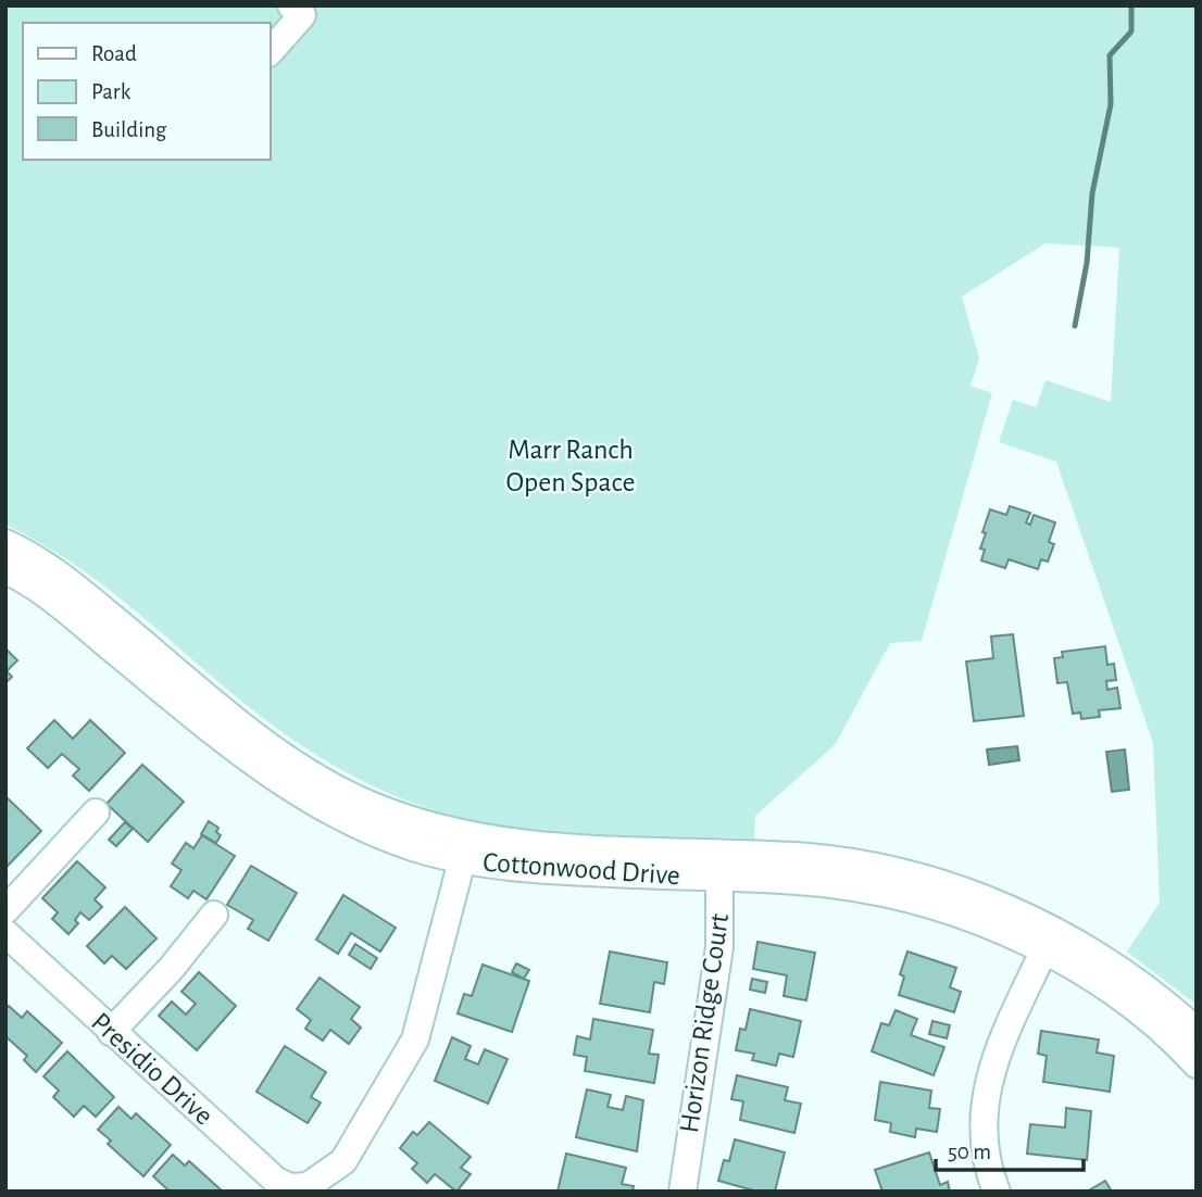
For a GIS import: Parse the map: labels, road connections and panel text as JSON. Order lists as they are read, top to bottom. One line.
{"streets":{"street":["Cottonwood Drive","Horizon Ridge Court","Presidio Drive"]},"crossings":[["Cottonwood Drive","Horizon Ridge Court"],["Cottonwood Drive","Presidio Drive"]],"parks":["Marr Ranch Open Space"],"legend":["Road","Park","Building"],"scale_bar":"50 m"}
